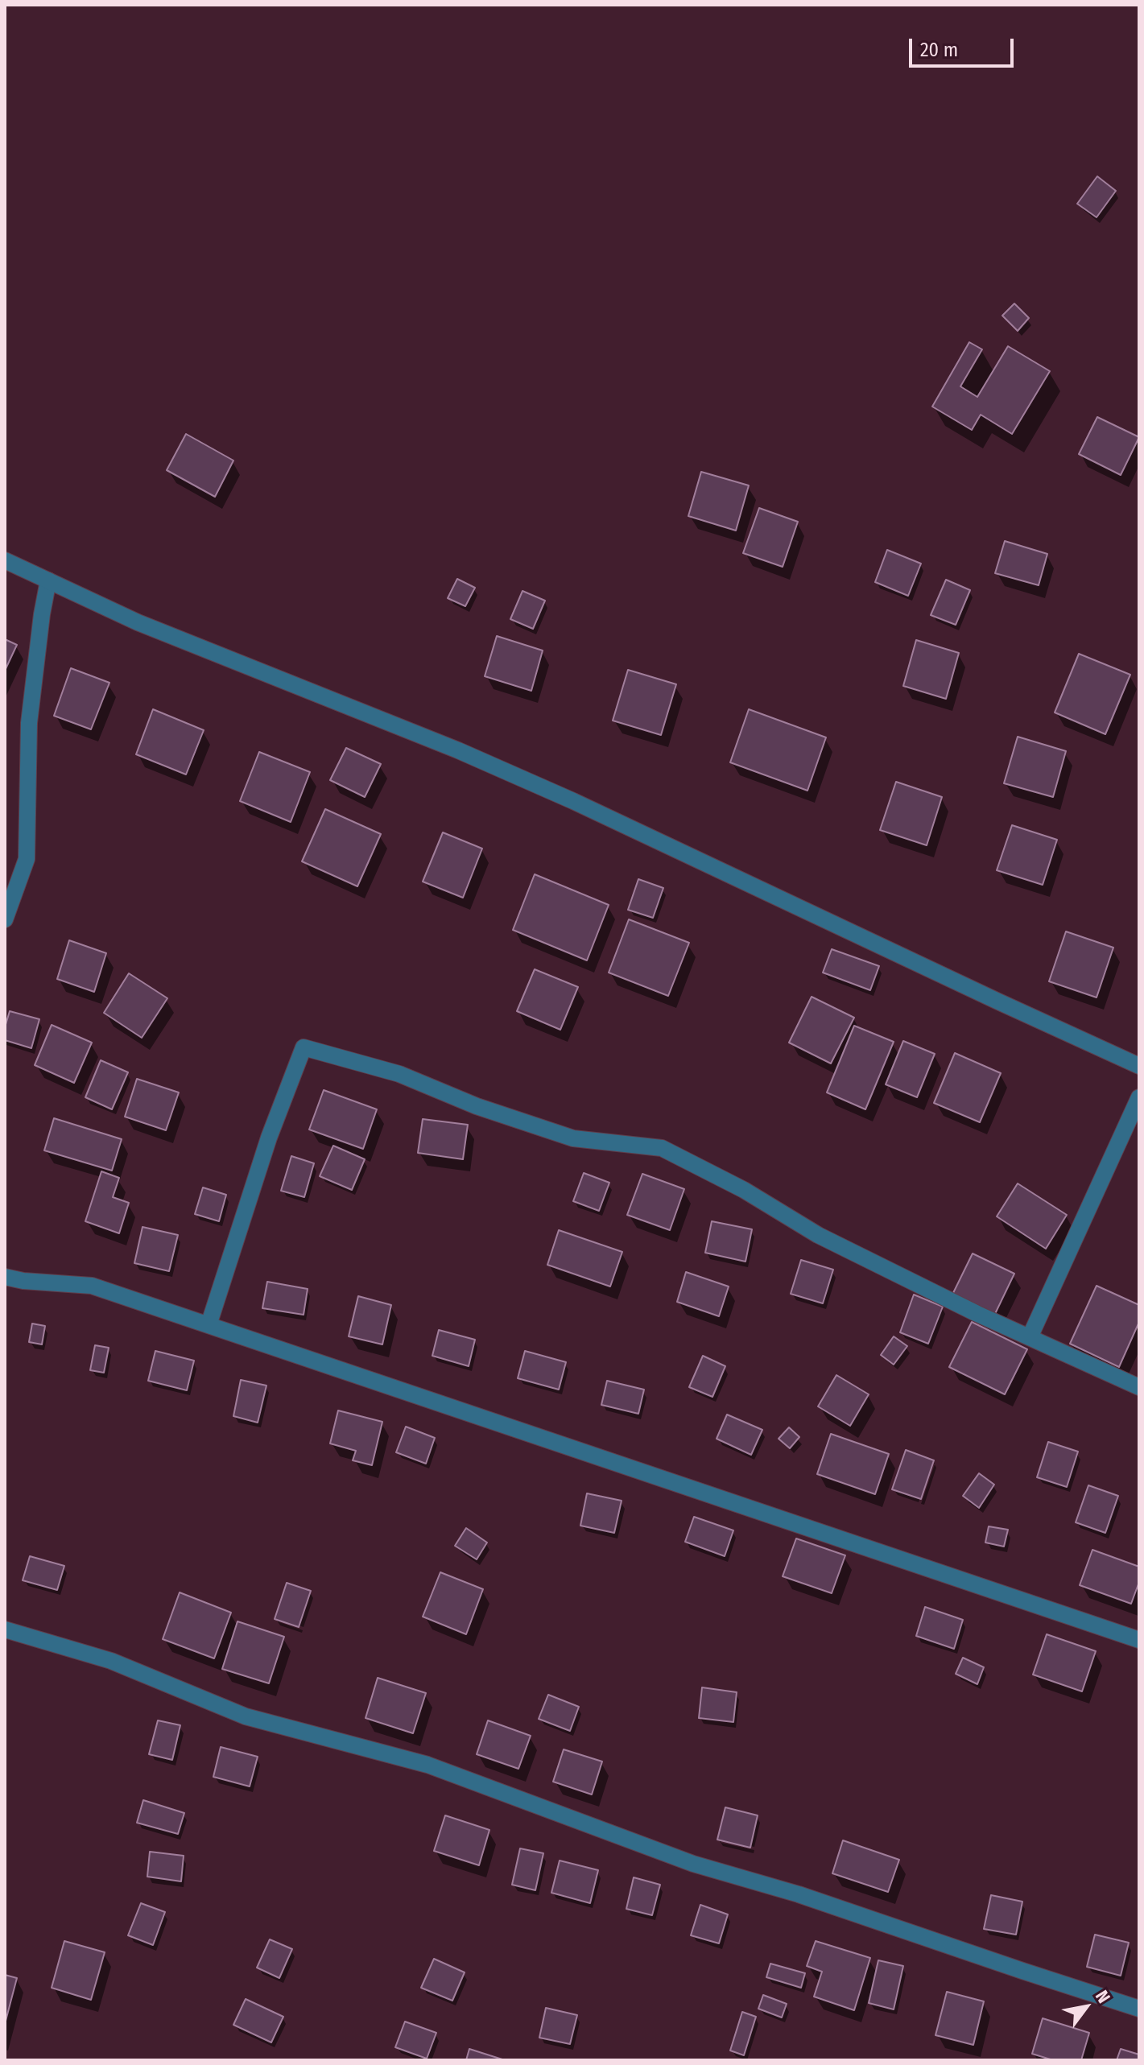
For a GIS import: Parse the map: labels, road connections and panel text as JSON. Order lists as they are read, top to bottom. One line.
{"scale_bar":"20 m","north":"top right"}
